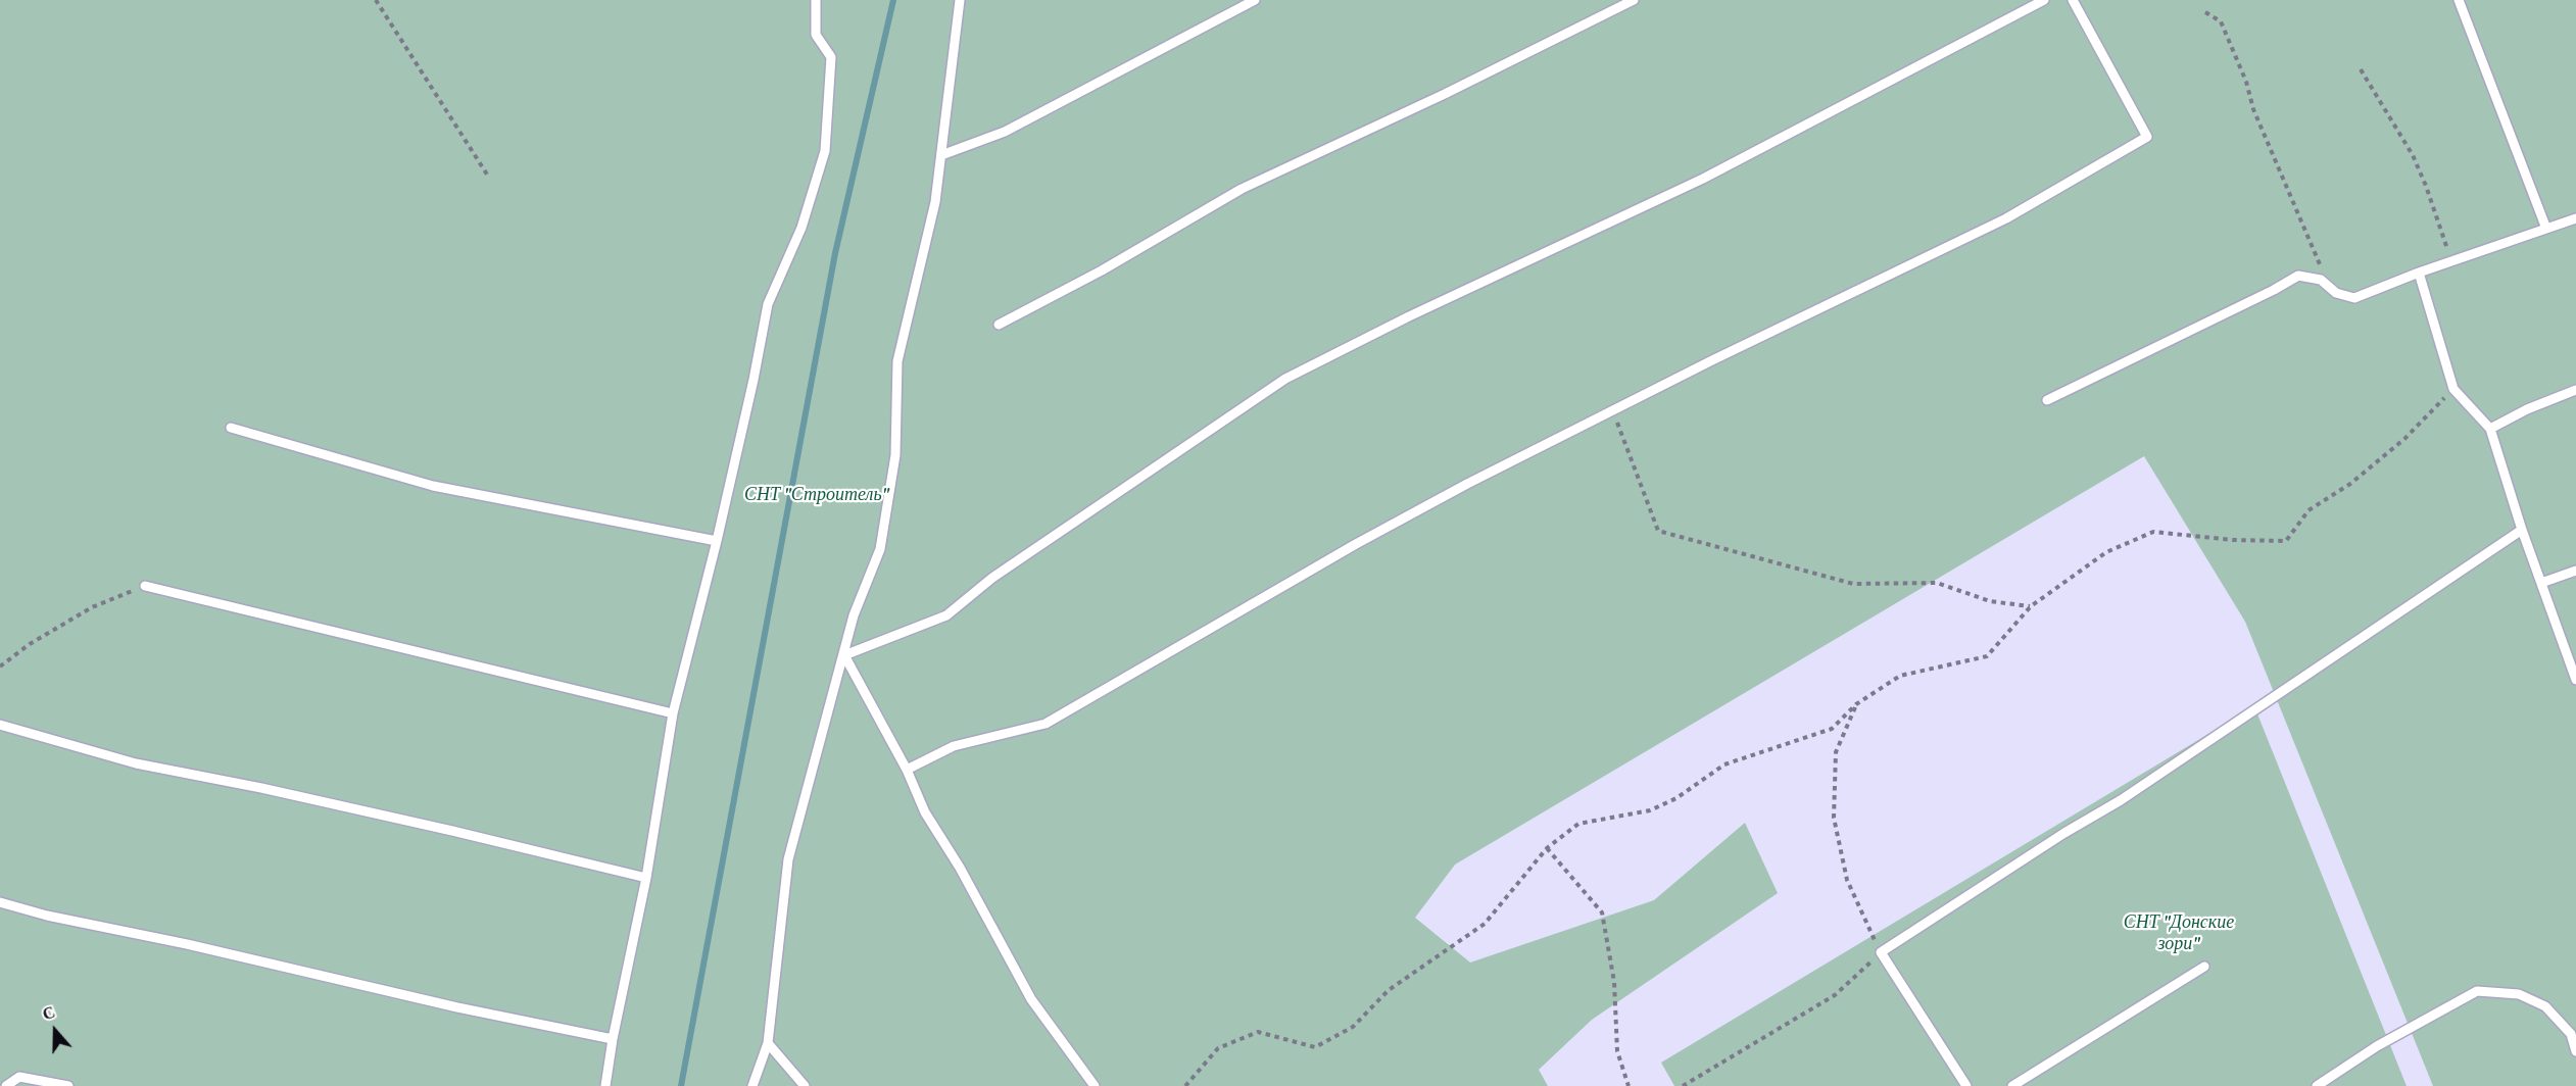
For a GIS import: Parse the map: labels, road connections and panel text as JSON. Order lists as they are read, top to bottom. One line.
{"parks":["СНТ \"Строитель\"","СНТ \"Донские зори\""],"north":"top"}
